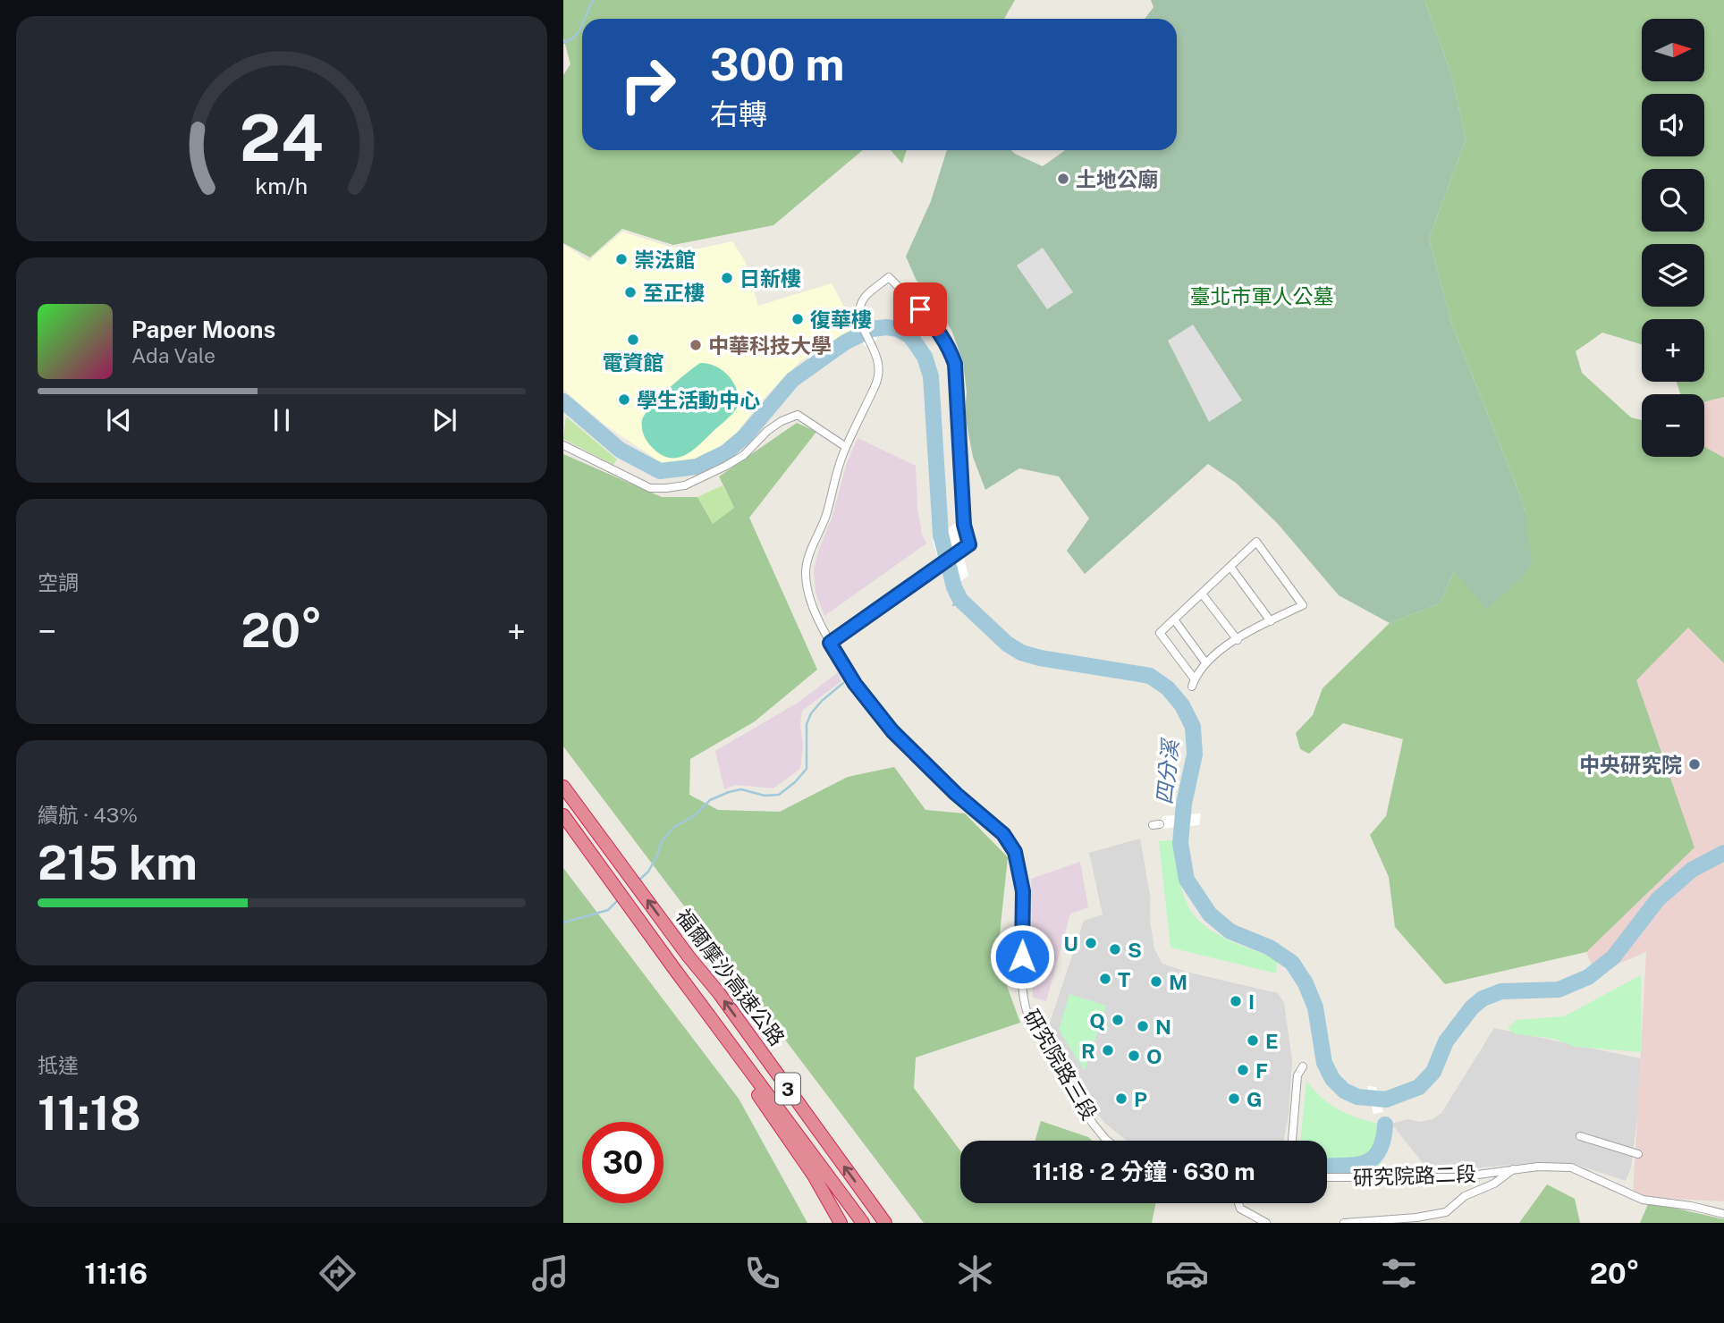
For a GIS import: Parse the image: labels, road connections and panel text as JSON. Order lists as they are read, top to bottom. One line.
{"streets":{"highway":["福爾摩沙高速公路","3"],"street":["研究院路三段","研究院路二段"]},"water":["四分溪"],"parks":["臺北市軍人公墓"],"places":["土地公廟","崇法館","日新樓","至正樓","復華樓","電資館","中華科技大學","學生活動中心","中央研究院","U","S","T","M","I","Q","N","E","R","O","F","P","G"],"north":"right","page":{"map_buttons":["+","−"],"turn":["300 m","右轉"],"song":["Paper Moons","Ada Vale"],"tile":["空調",["續航 · 43%","215 km"],["抵達","11:18"]],"heat":["−","20°","+"],"limit":"30","trip":"11:18 · 2 分鐘 · 630 m","tabs":["11:16","20°"],"gauge":["24","km/h"]}}
